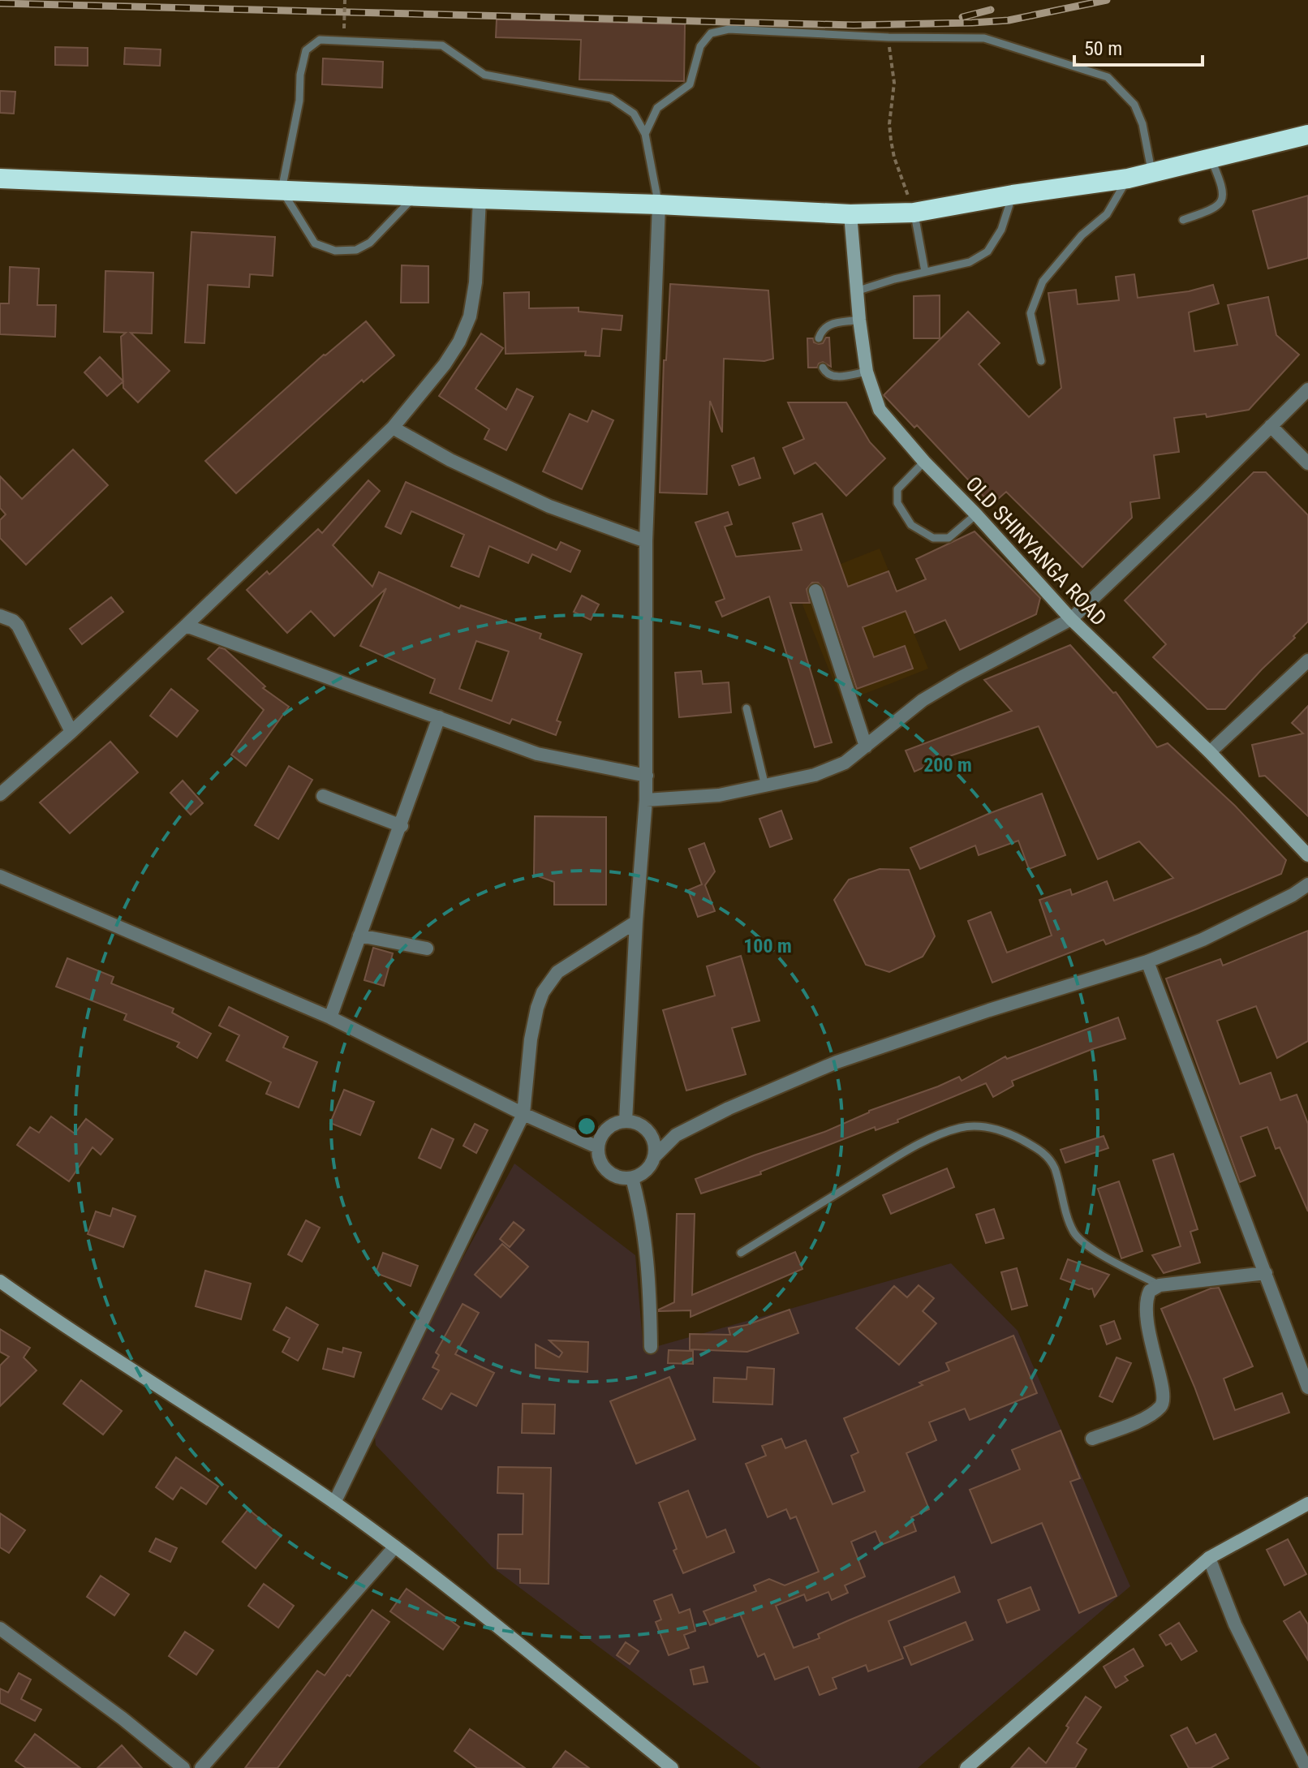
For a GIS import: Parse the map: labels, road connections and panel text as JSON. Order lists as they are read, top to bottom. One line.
{"streets":{"street":["OLD SHINYANGA ROAD"]},"scale_bar":"50 m","rings":["200 m","100 m"]}
